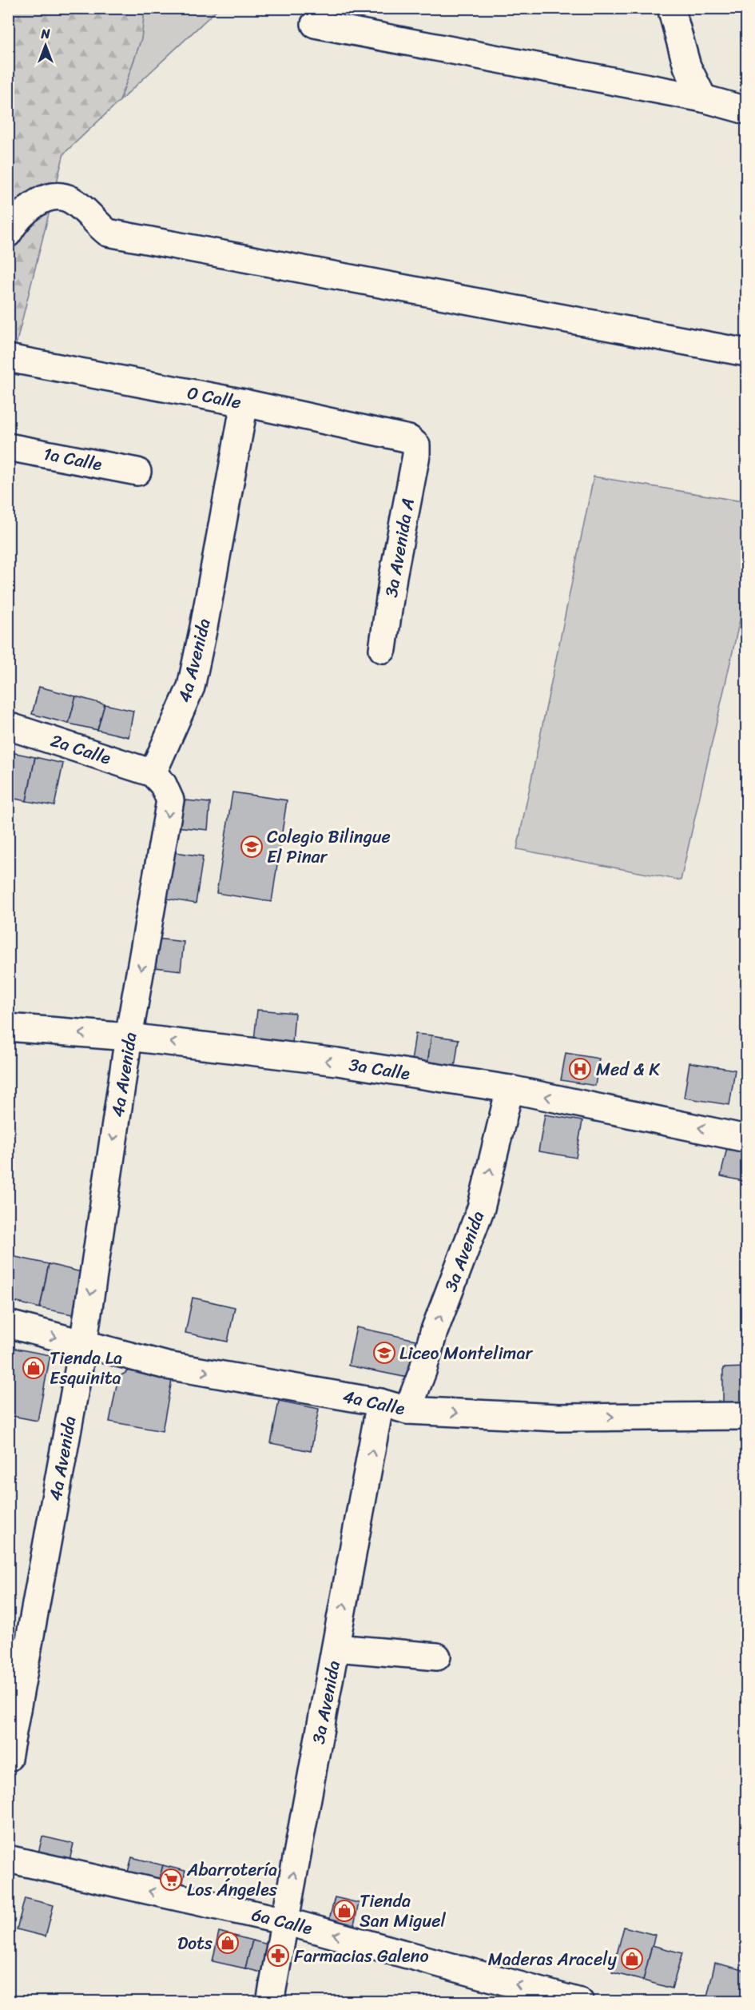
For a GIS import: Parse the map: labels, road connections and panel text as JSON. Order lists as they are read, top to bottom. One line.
{"streets":{"street":["0 Calle","1a Calle","3a Avenida A","4a Avenida","2a Calle","3a Calle","3a Avenida","4a Calle","6a Calle"]},"crossings":[["0 Calle","3a Avenida A"],["0 Calle","4a Avenida"],["4a Avenida","2a Calle"],["4a Avenida","3a Calle"],["4a Avenida","4a Calle"],["3a Calle","3a Avenida"],["3a Avenida","4a Calle"],["3a Avenida","6a Calle"]],"one_way":["4a Avenida","3a Calle","3a Avenida","4a Calle","6a Calle"],"places":{"school or university":["Colegio Bilingue El Pinar","Liceo Montelimar"],"hospital":["Med & K"],"shop":["Tienda La Esquinita","Tienda San Miguel","Dots","Maderas Aracely"],"supermarket":["Abarrotería Los Ángeles"],"pharmacy":["Farmacias Galeno"]},"north":"top"}
